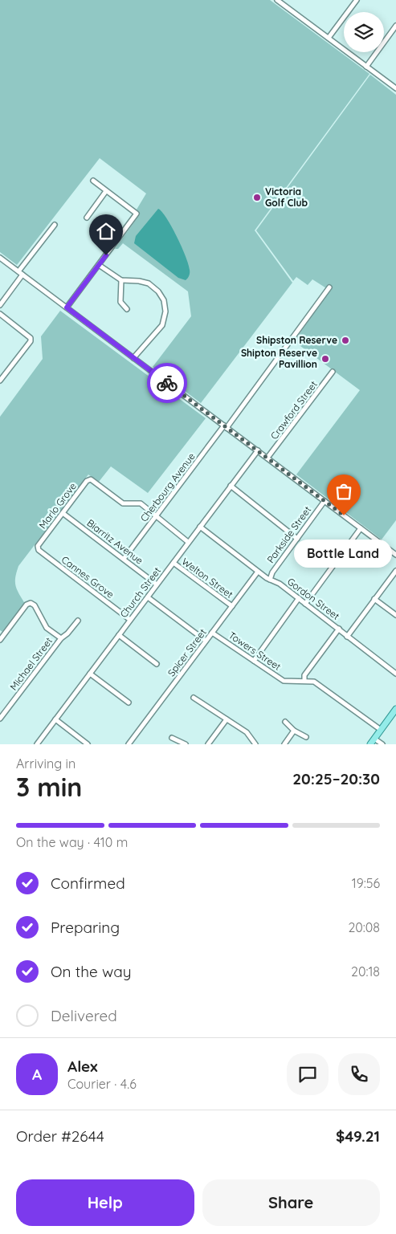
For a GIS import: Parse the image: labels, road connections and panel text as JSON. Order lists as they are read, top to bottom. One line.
{"streets":{"street":["Crawford Street","Cherbourg Avenue","Marlo Grove","Parkside Street","Biarritz Avenue","Cannes Grove","Welton Street","Church Street","Gordon Street","Towers Street","Spicer Street","Michael Street"]},"crossings":[["Cherbourg Avenue","Marlo Grove"],["Cherbourg Avenue","Biarritz Avenue"],["Marlo Grove","Biarritz Avenue"],["Marlo Grove","Cannes Grove"],["Parkside Street","Gordon Street"],["Biarritz Avenue","Church Street"],["Cannes Grove","Church Street"],["Welton Street","Church Street"],["Welton Street","Spicer Street"],["Church Street","Gordon Street"],["Gordon Street","Spicer Street"],["Towers Street","Spicer Street"]],"places":["Victoria Golf Club","Shipston Reserve","Shipton Reserve Pavillion","Bottle Land"],"page":{"bubble":"Bottle Land","heading":["3 min","Arriving in","20:25–20:30"],"panel":["Alex","Courier · 4.6","Order #2644","$49.21"],"bar":"On the way · 410 m","list":[["Confirmed","19:56"],["Preparing","20:08"],["On the way","20:18"],"Delivered"],"round":"A","buttons":["Help","Share"]}}
